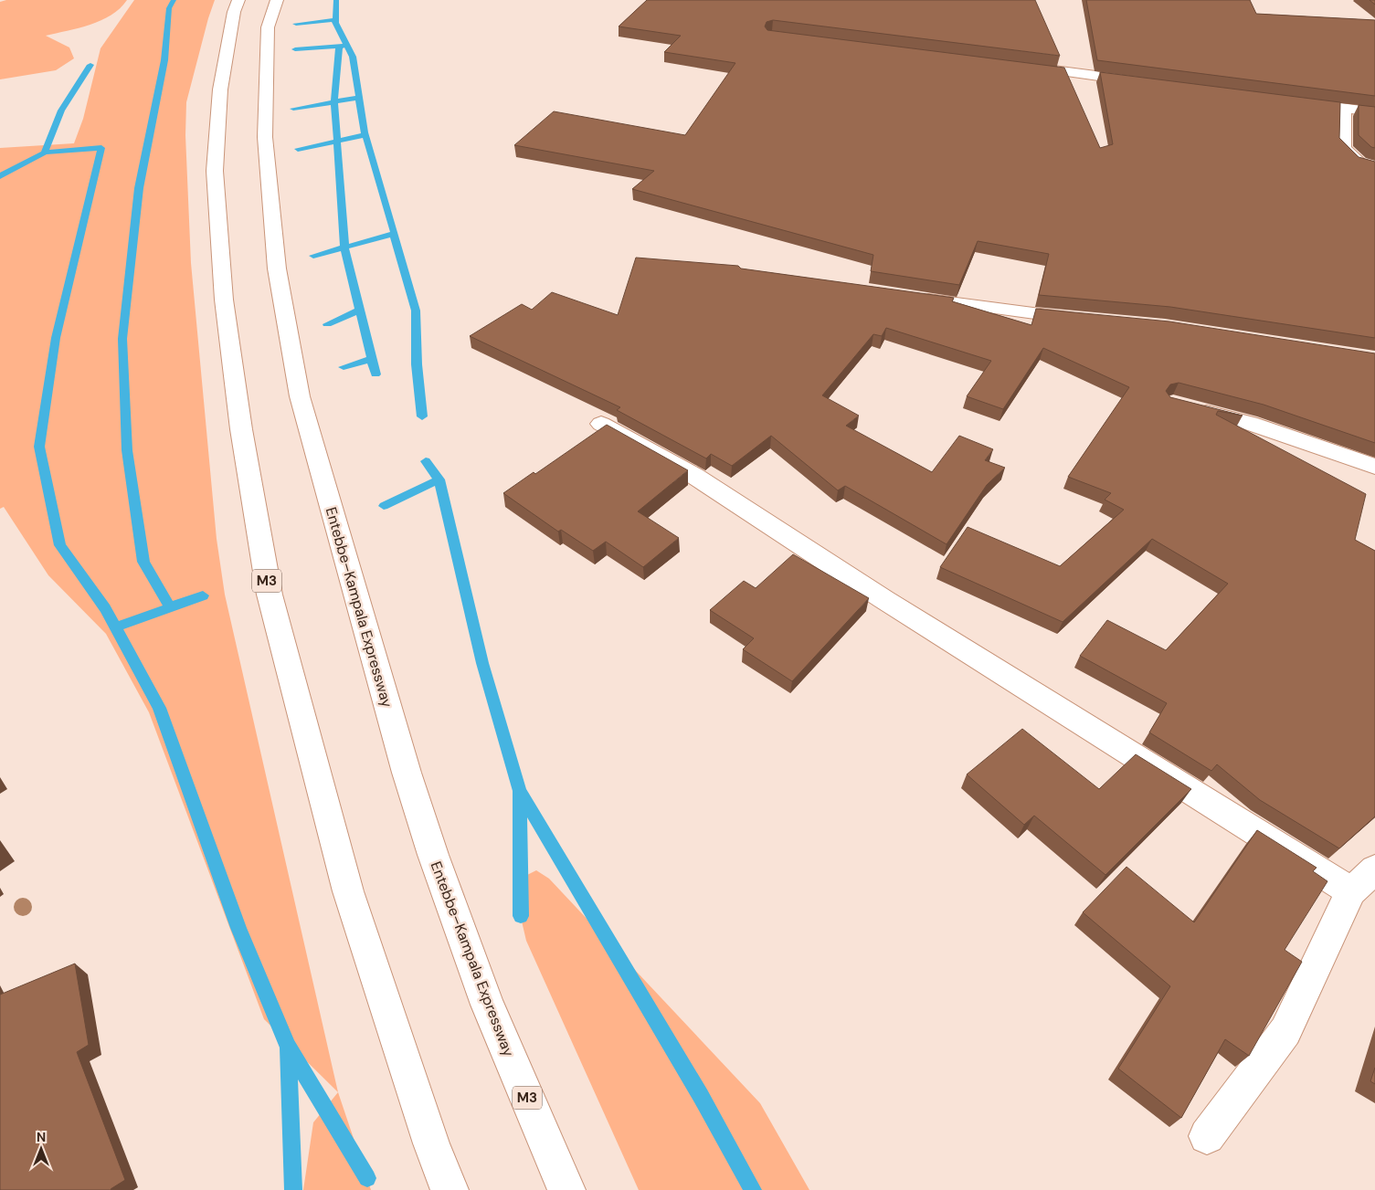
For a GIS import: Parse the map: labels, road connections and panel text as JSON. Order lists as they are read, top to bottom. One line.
{"streets":{"main road":["M3","Entebbe–Kampala Expressway"]},"north":"top"}
